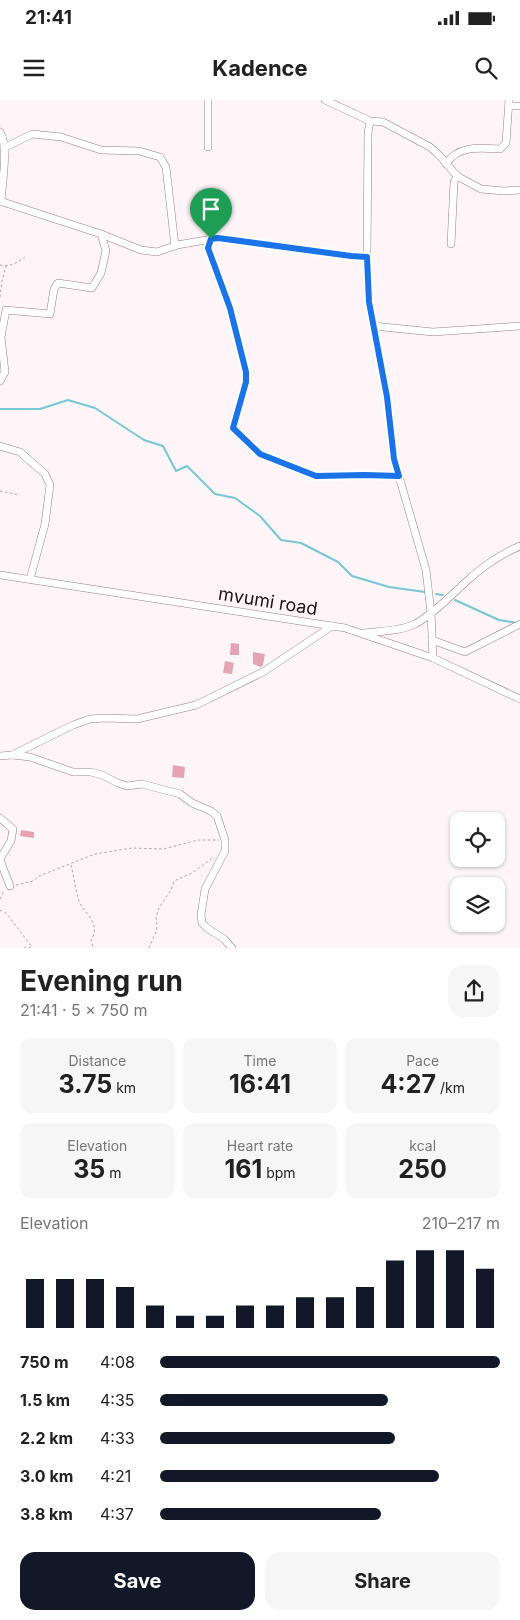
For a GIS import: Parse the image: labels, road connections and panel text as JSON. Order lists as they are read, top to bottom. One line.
{"streets":{"street":["mvumi road"]},"page":{"status":"21:41","header":"Kadence","heading":["Evening run","21:41 · 5 × 750 m"],"stats":[["Distance","3.75 km"],["Time","16:41"],["Pace","4:27 /km"],["Elevation","35 m"],["Heart rate","161 bpm"],["kcal","250"]],"chart":["Elevation","210–217 m"],"list":[{"name":"750 m","note":"4:08"},{"name":"1.5 km","note":"4:35"},{"name":"2.2 km","note":"4:33"},{"name":"3.0 km","note":"4:21"},{"name":"3.8 km","note":"4:37"}],"buttons":["Save","Share"]}}
